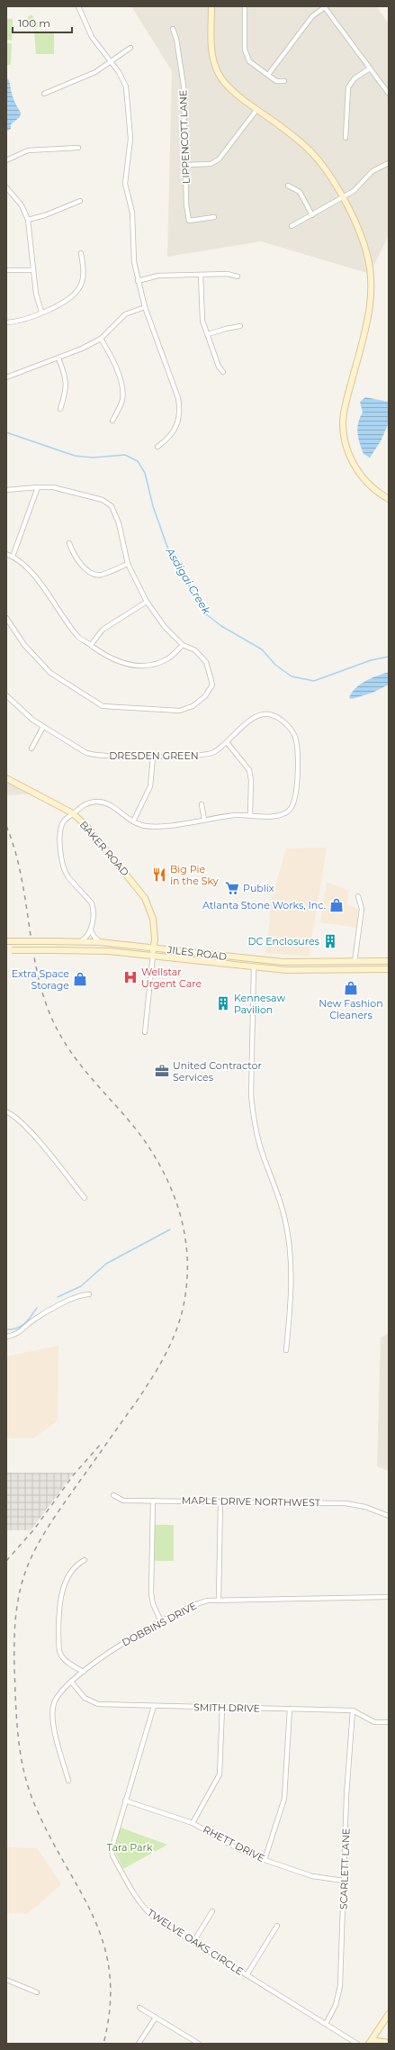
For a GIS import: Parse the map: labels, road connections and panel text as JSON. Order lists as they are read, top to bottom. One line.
{"streets":{"street":["LIPPENCOTT LANE","DRESDEN GREEN","BAKER ROAD","JILES ROAD","MAPLE DRIVE NORTHWEST","DOBBINS DRIVE","SMITH DRIVE","RHETT DRIVE","SCARLETT LANE","TWELVE OAKS CIRCLE"]},"crossings":[["DRESDEN GREEN","BAKER ROAD"],["BAKER ROAD","JILES ROAD"],["DOBBINS DRIVE","SMITH DRIVE"],["SMITH DRIVE","SCARLETT LANE"],["SMITH DRIVE","TWELVE OAKS CIRCLE"],["RHETT DRIVE","SCARLETT LANE"],["RHETT DRIVE","TWELVE OAKS CIRCLE"],["SCARLETT LANE","TWELVE OAKS CIRCLE"]],"water":["Asdigai Creek"],"parks":["Tara Park"],"places":{"restaurant":["Big Pie in the Sky"],"supermarket":["Publix"],"shop":["Atlanta Stone Works, Inc.","Extra Space Storage","New Fashion Cleaners"],"building":["DC Enclosures","Kennesaw Pavilion"],"hospital":["Wellstar Urgent Care"],"office":["United Contractor Services"]},"scale_bar":"100 m"}
